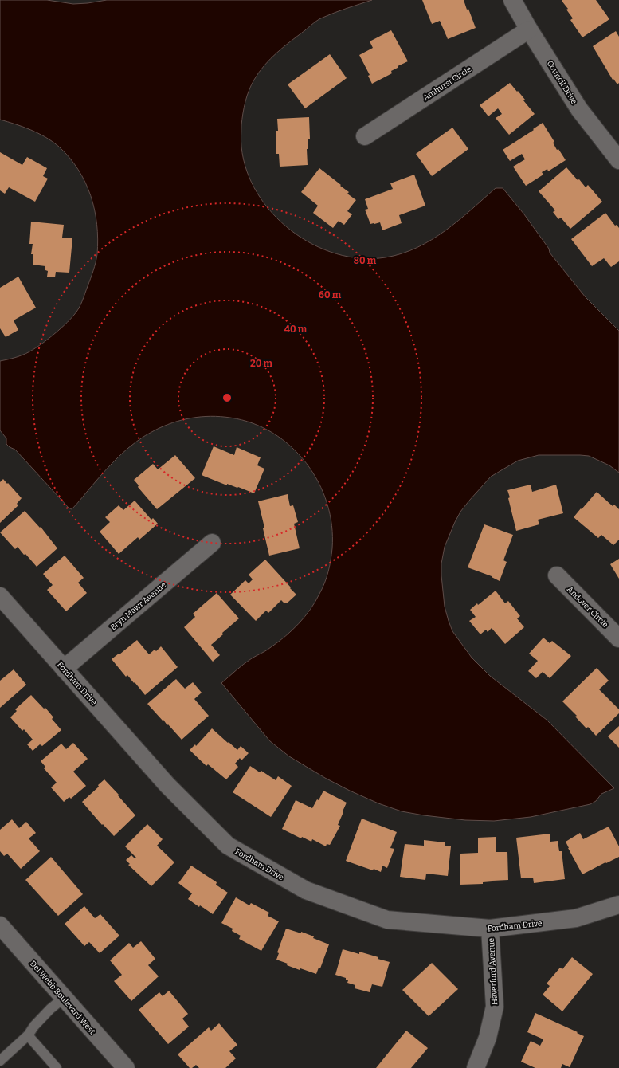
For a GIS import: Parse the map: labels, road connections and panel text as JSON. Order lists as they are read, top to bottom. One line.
{"streets":{"street":["Council Drive","Amhurst Circle","Bryn Mawr Avenue","Andover Circle","Fordham Drive","Haverford Avenue","Del Webb Boulevard West"]},"crossings":[["Council Drive","Amhurst Circle"],["Bryn Mawr Avenue","Fordham Drive"],["Fordham Drive","Haverford Avenue"]],"rings":["80 m","60 m","40 m","20 m"]}
